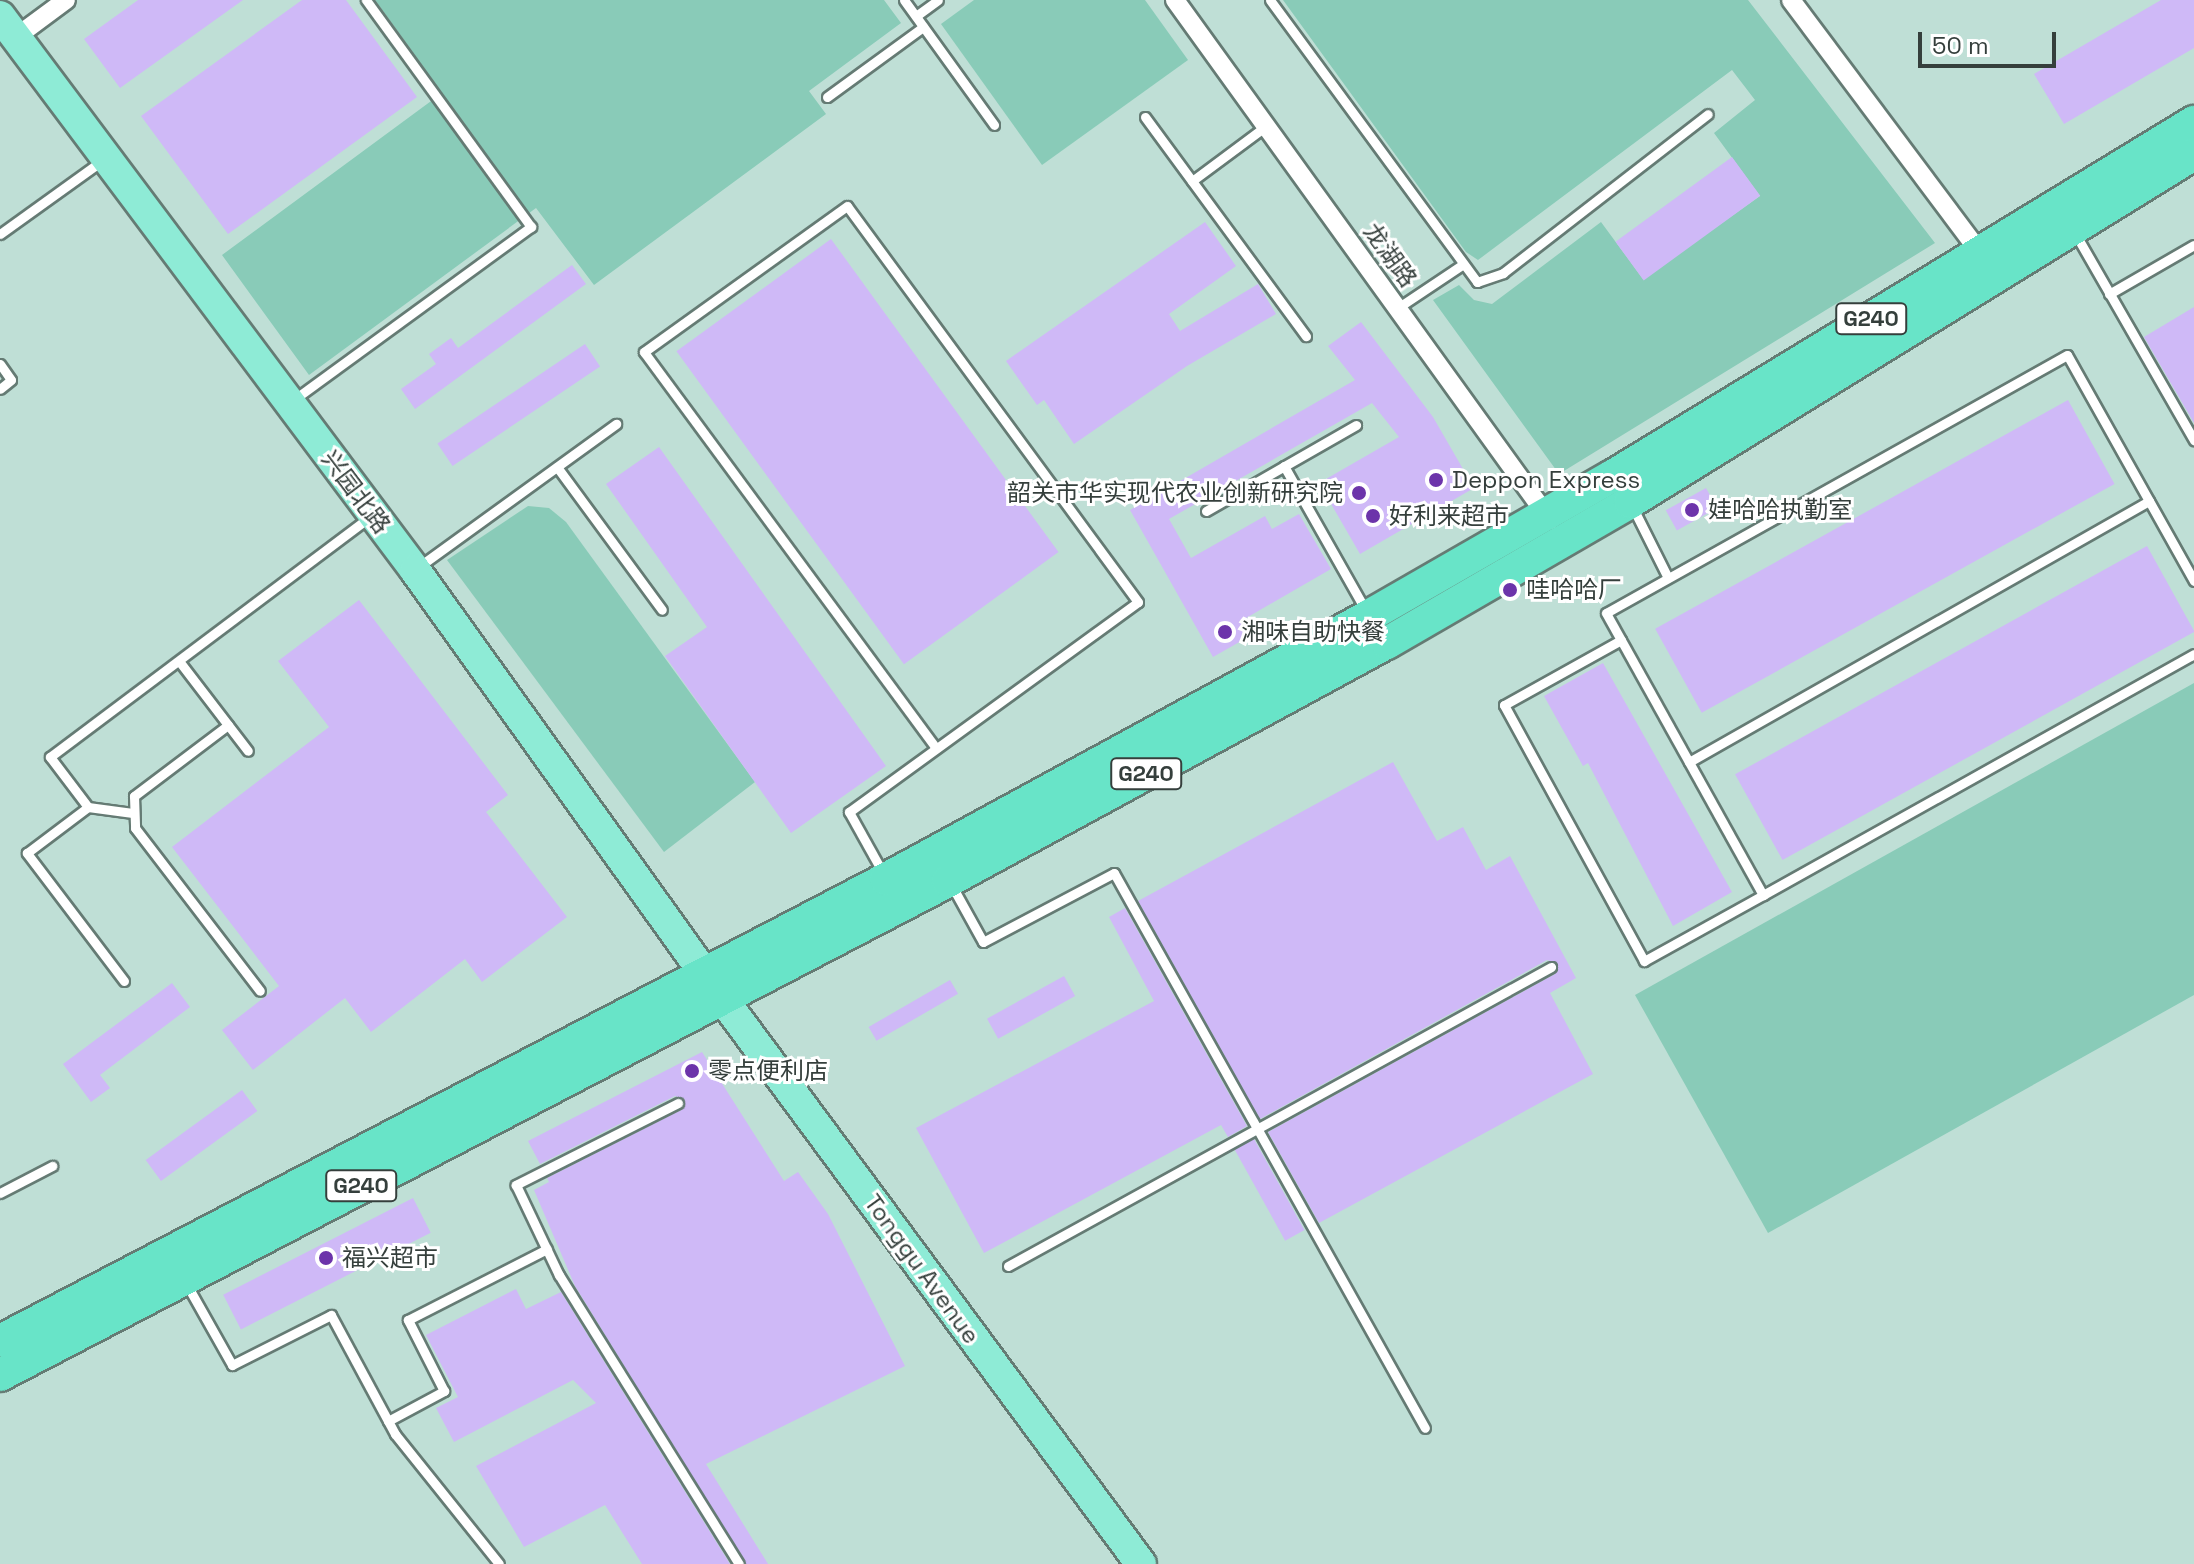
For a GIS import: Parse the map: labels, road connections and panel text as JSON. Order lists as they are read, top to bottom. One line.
{"streets":{"highway":["G240"],"main road":["兴园北路","Tonggu Avenue"],"street":["龙湖路"]},"crossings":[["龙湖路","G240"],["G240","兴园北路"],["G240","Tonggu Avenue"],["兴园北路","Tonggu Avenue"]],"places":["Deppon Express","韶关市华实现代农业创新研究院","娃哈哈执勤室","好利来超市","哇哈哈厂","湘味自助快餐","零点便利店","福兴超市"],"scale_bar":"50 m"}
